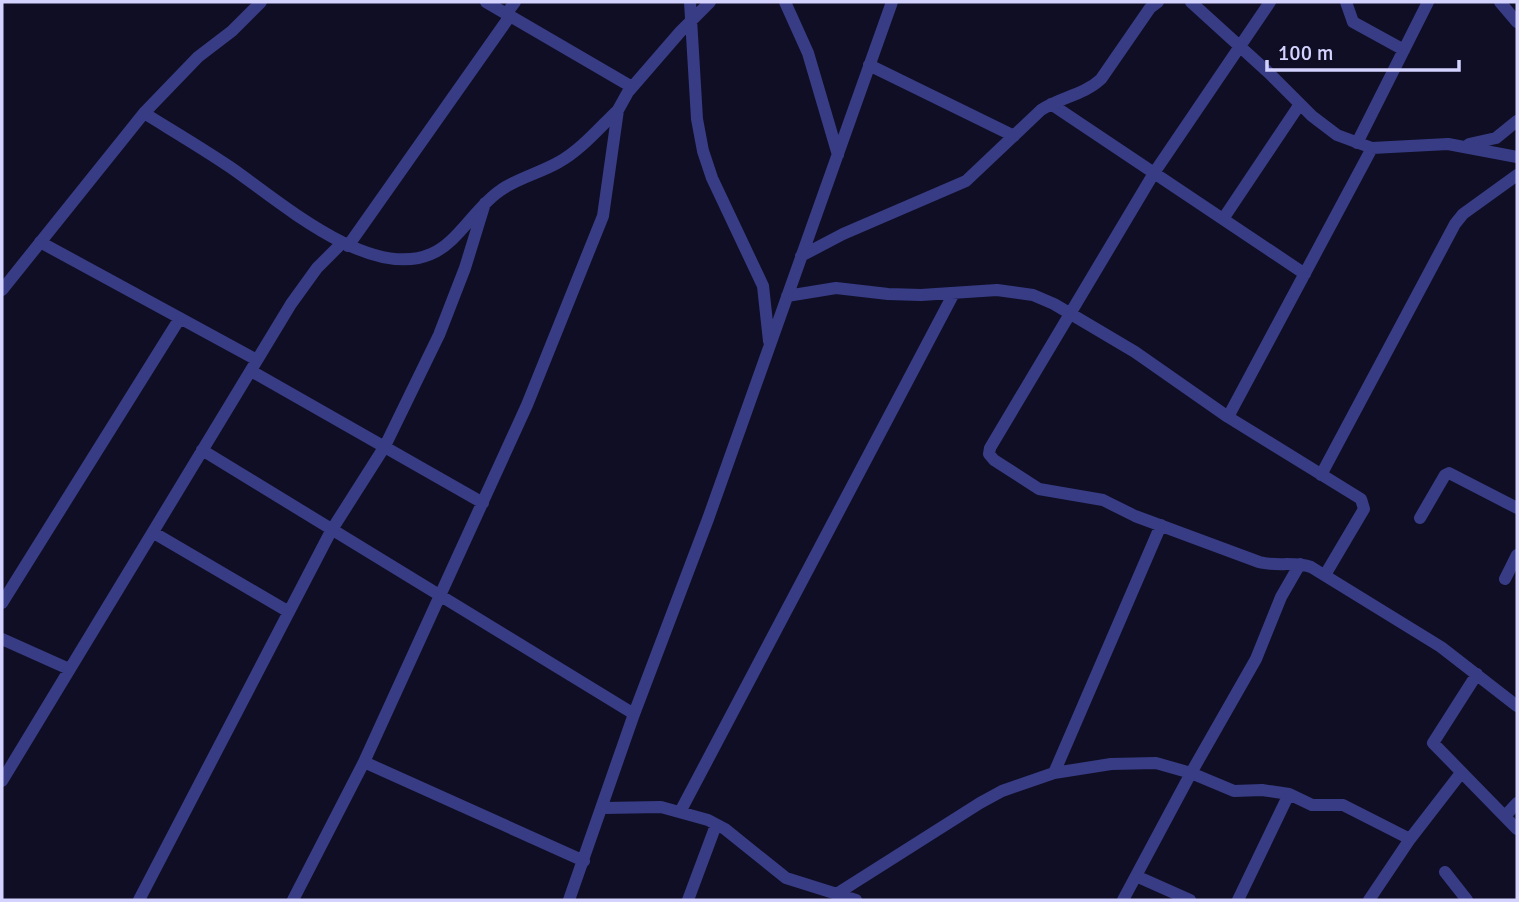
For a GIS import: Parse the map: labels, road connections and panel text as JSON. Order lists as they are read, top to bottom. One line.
{"scale_bar":"100 m"}
